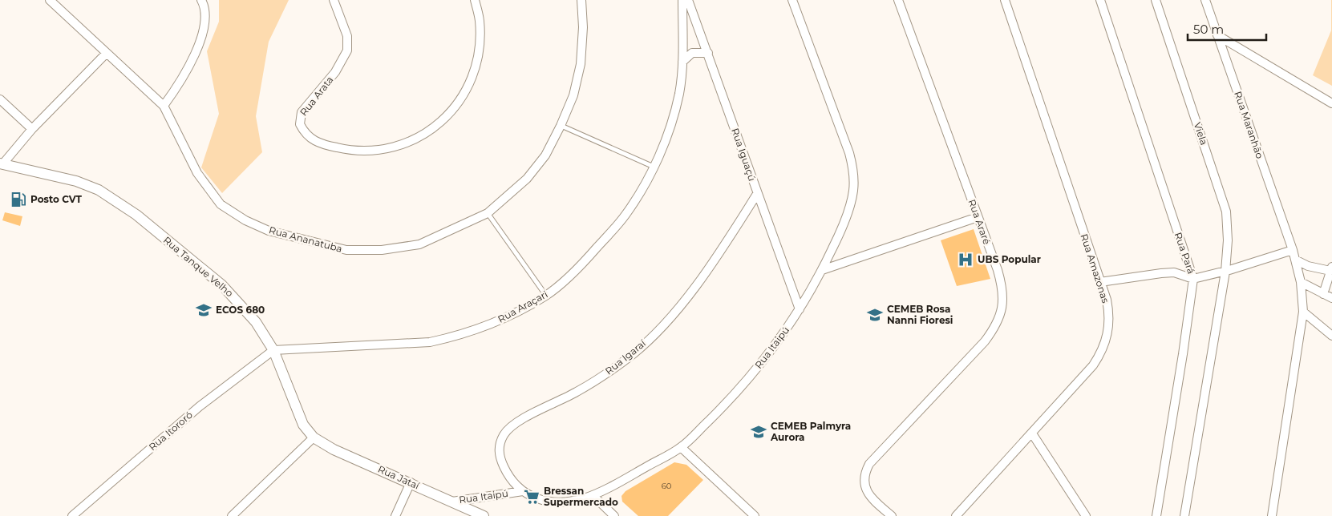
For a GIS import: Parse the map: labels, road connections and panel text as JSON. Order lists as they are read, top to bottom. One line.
{"streets":{"street":["Rua Arata","Rua Maranhão","Viela","Rua Iguaçú","Rua Araré","Rua Ananatuba","Rua Pará","Rua Tanque Velho","Rua Amazonas","Rua Araçari","Rua Itaipú","Rua Igaraí","Rua Itororó","Rua Jataí"]},"crossings":[["Rua Iguaçú","Rua Itaipú"],["Rua Iguaçú","Rua Igaraí"],["Rua Tanque Velho","Rua Araçari"],["Rua Tanque Velho","Rua Itororó"],["Rua Tanque Velho","Rua Jataí"],["Rua Araçari","Rua Itororó"],["Rua Itaipú","Rua Igaraí"],["Rua Itaipú","Rua Jataí"]],"places":{"fuel station":["Posto CVT"],"hospital":["UBS Popular"],"school or university":["ECOS 680","CEMEB Rosa Nanni Fioresi","CEMEB Palmyra Aurora"],"supermarket":["Bressan Supermercado"]},"house_numbers":["60"],"scale_bar":"50 m"}
